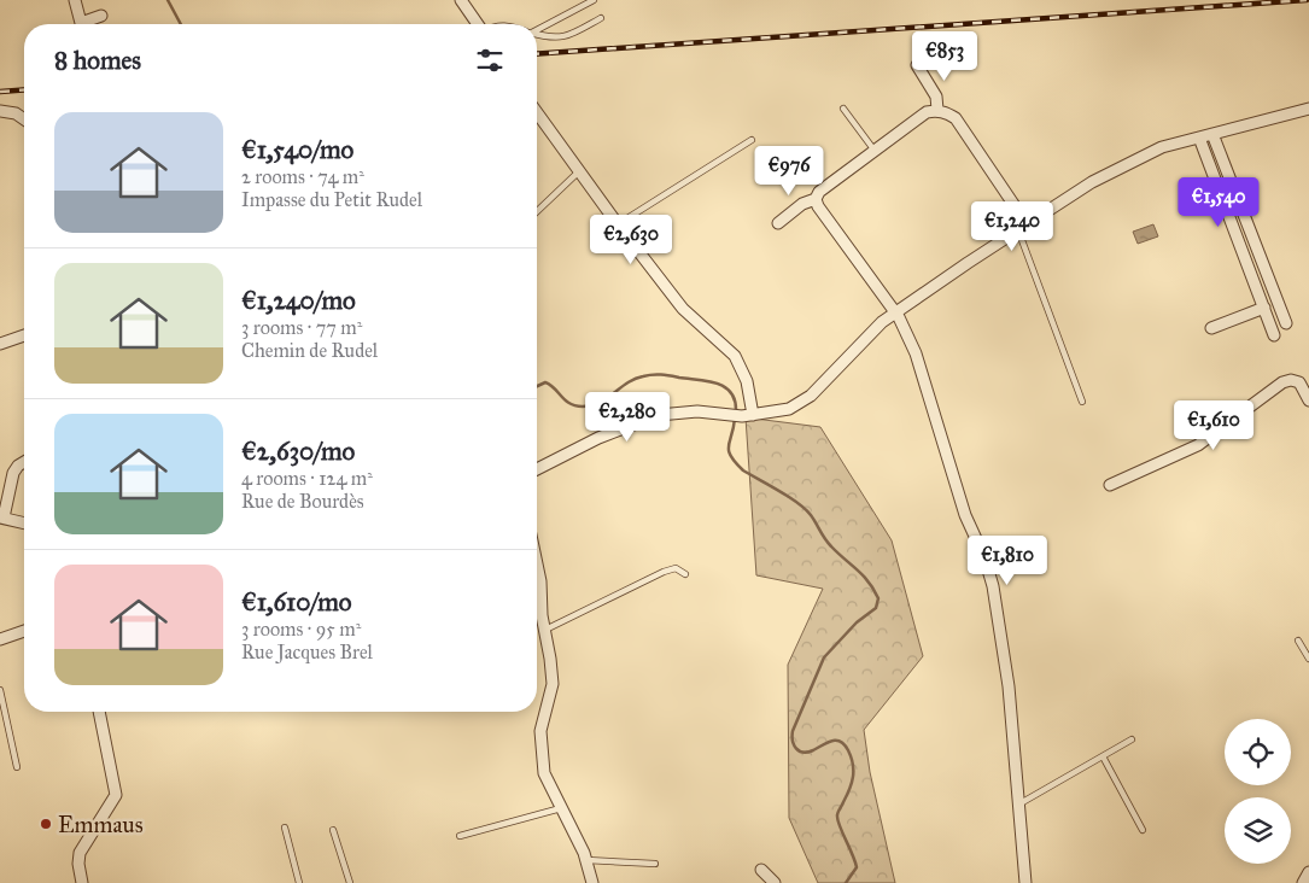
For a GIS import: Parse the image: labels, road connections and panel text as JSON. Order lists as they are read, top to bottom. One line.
{"places":["Emmaus"],"page":{"heading":"8 homes","price":["€853","€976","€1,540","€1,240","€2,630","€2,280","€1,610","€1,810"],"list":[{"name":"€1,540/mo","note":"2 rooms · 74 m² · Impasse du Petit Rudel"},{"name":"€1,240/mo","note":"3 rooms · 77 m² · Chemin de Rudel"},{"name":"€2,630/mo","note":"4 rooms · 124 m² · Rue de Bourdès"},{"name":"€1,610/mo","note":"3 rooms · 95 m² · Rue Jacques Brel"}]}}
